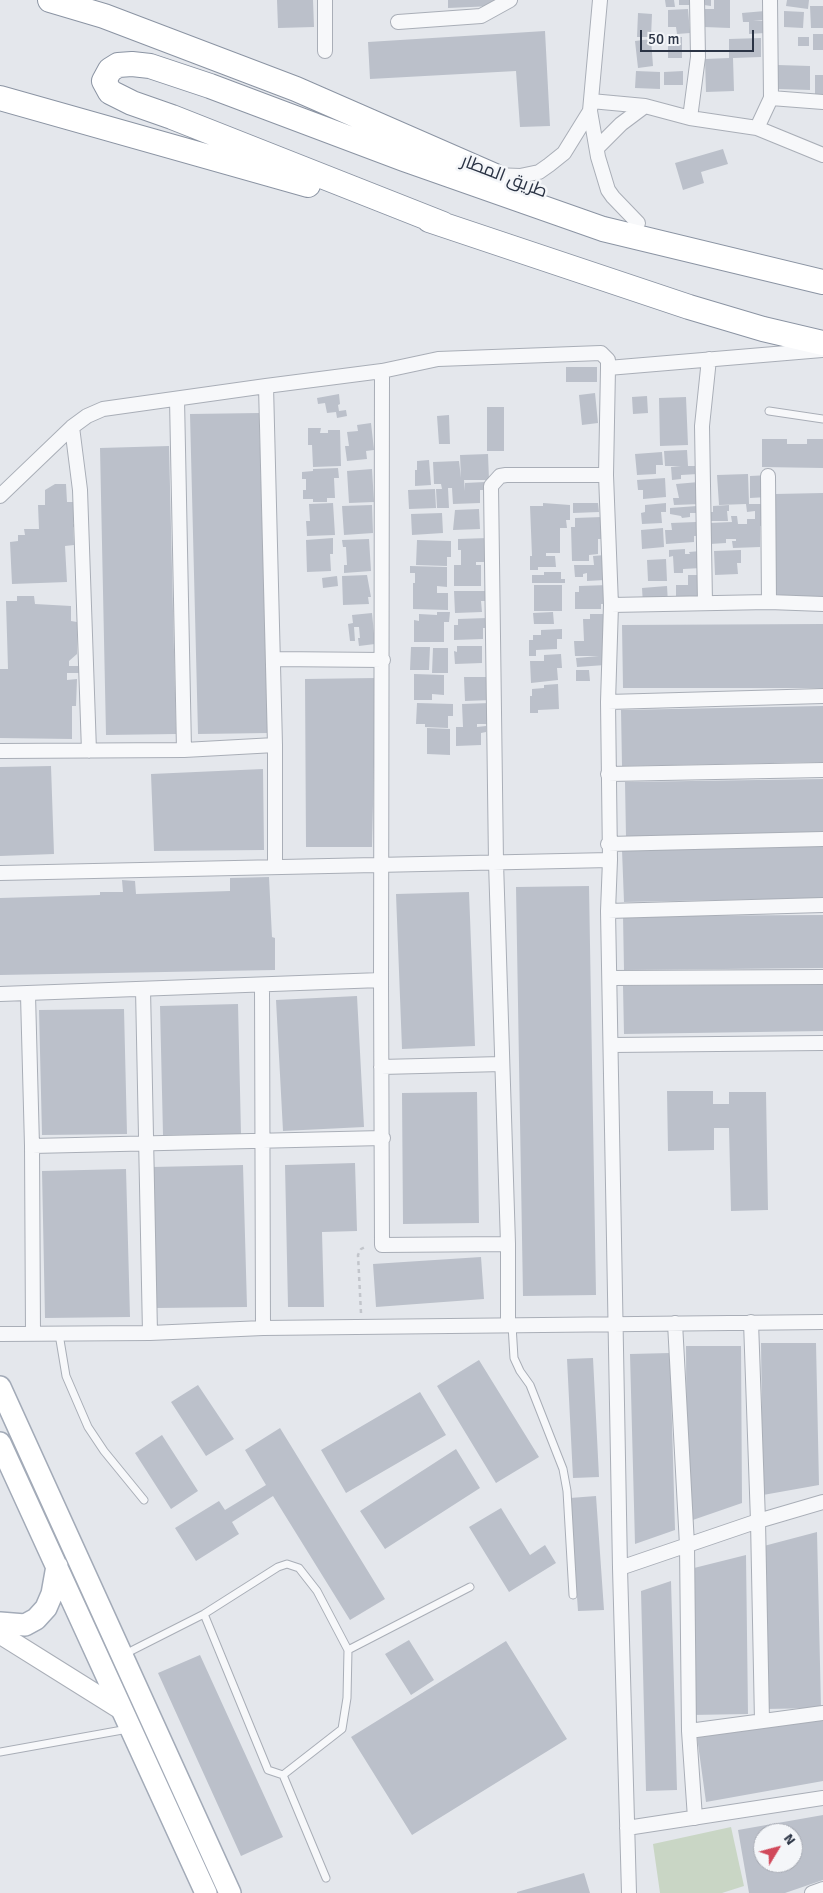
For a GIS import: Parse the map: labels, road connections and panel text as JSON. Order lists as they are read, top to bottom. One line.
{"streets":{"highway":["طريق المطار"]},"scale_bar":"50 m","north":"top right"}
